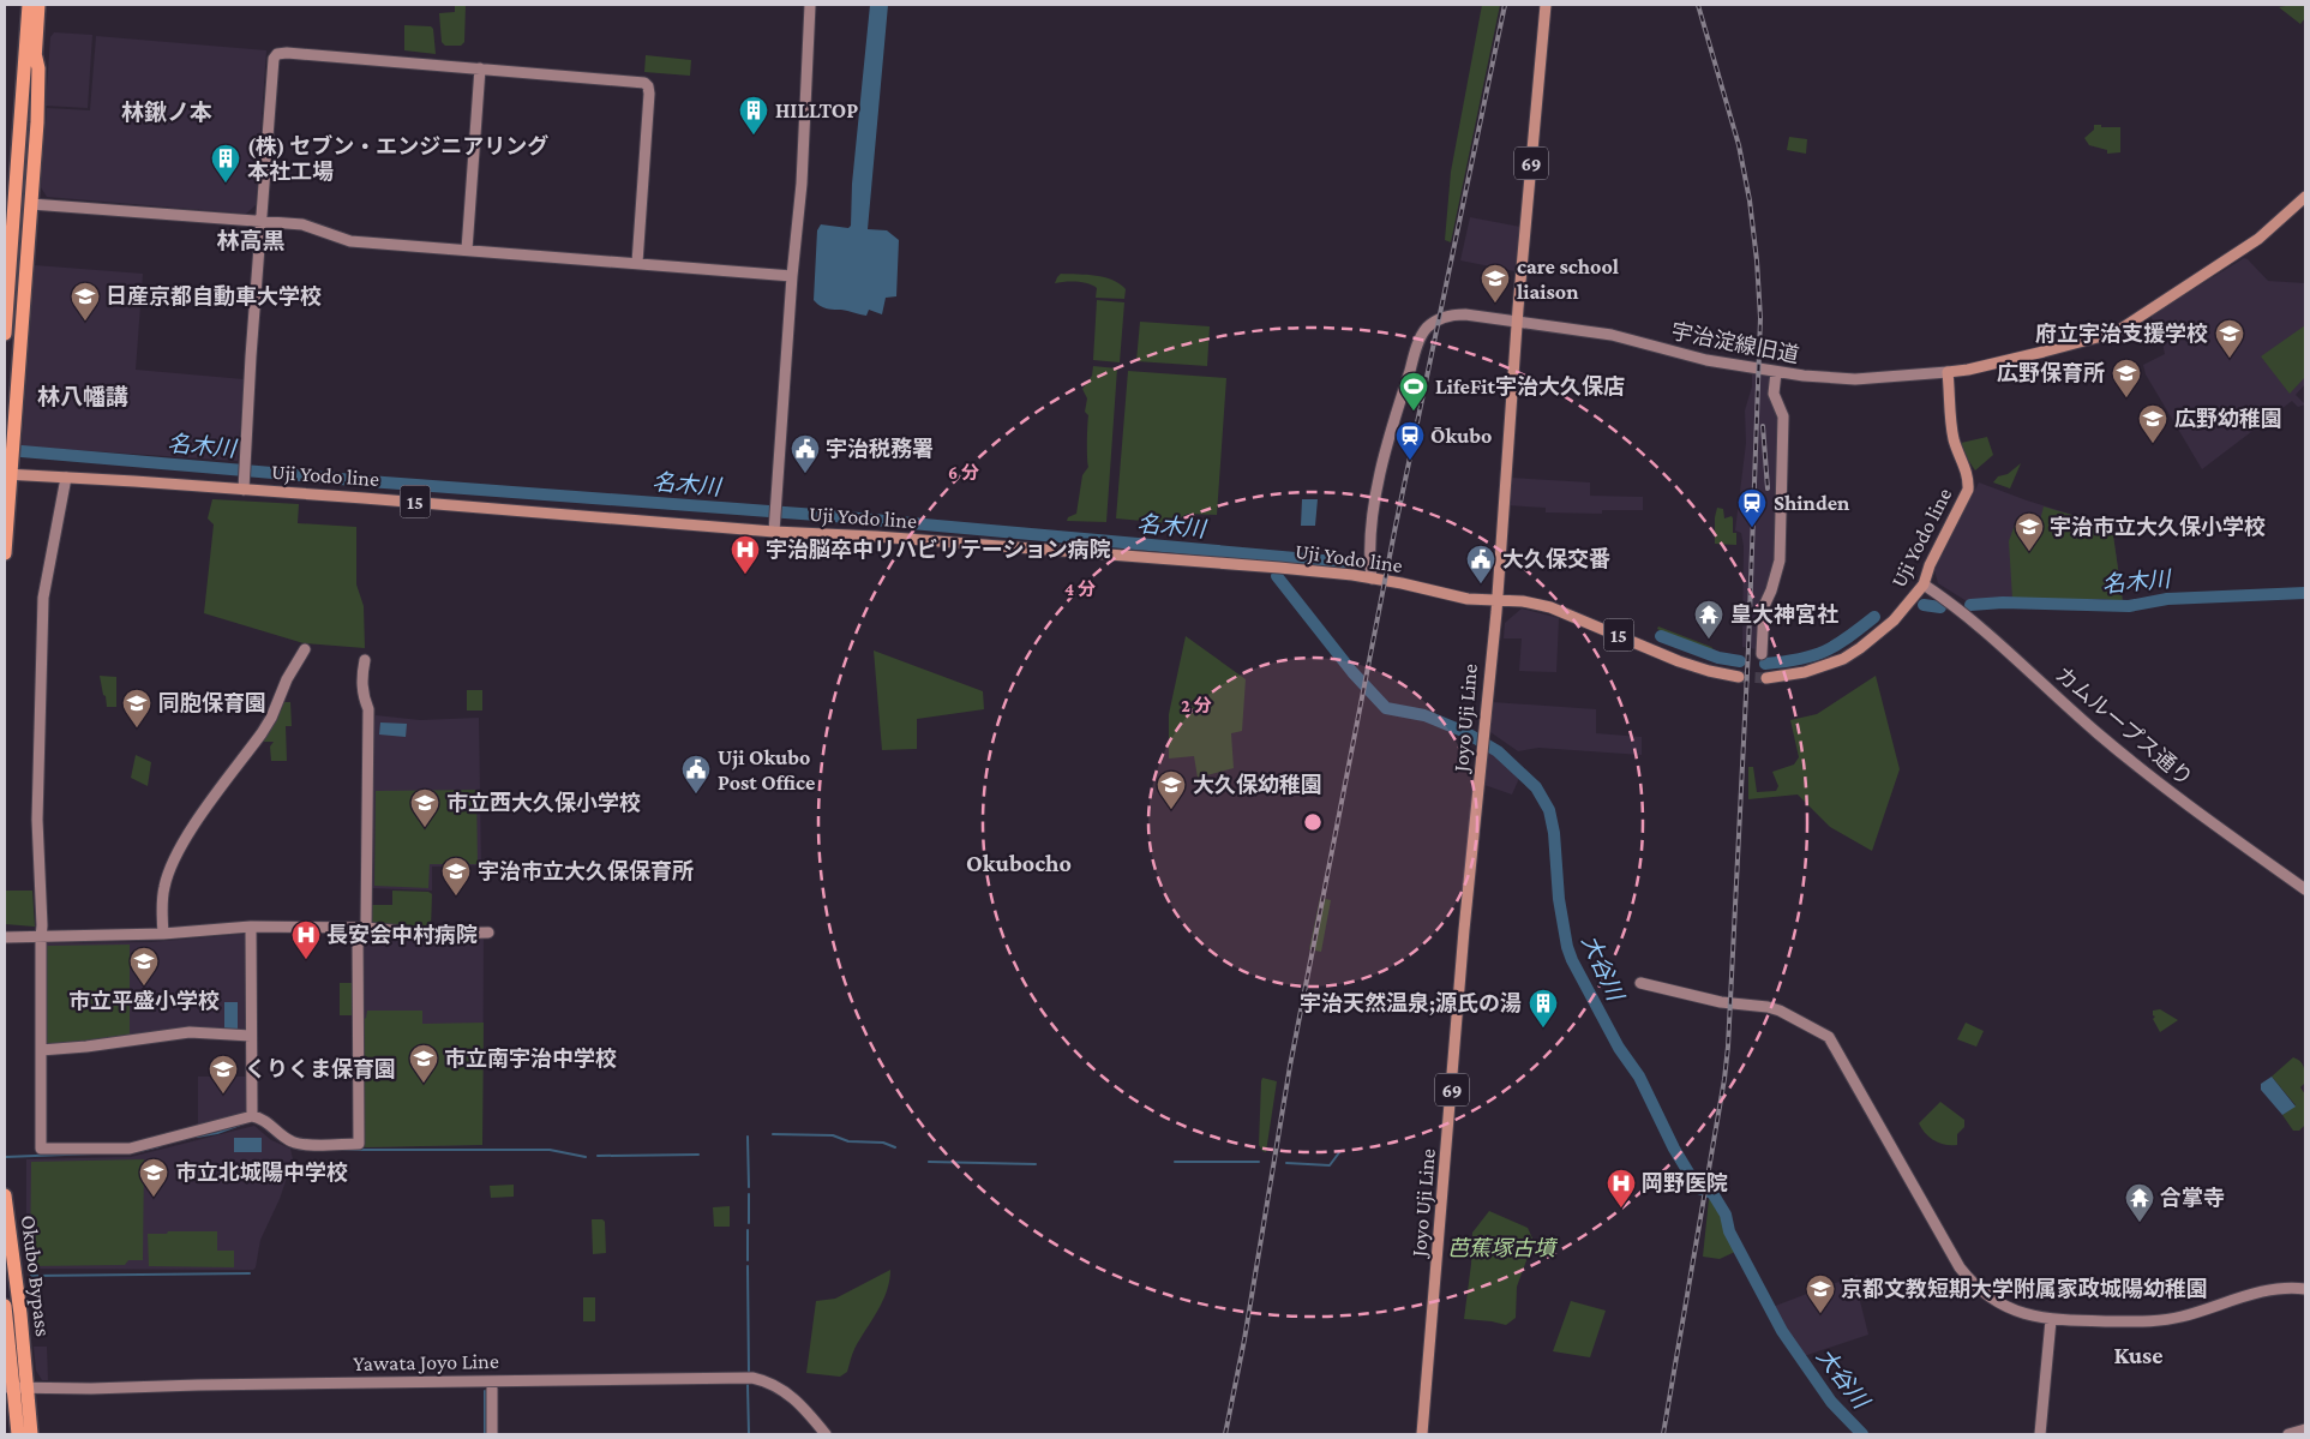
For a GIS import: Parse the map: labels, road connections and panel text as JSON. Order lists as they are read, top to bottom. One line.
{"streets":{"highway":["Okubo Bypass"],"main road":["69","Uji Yodo line","15","Joyo Uji Line"],"street":["宇治淀線旧道","カムループス通り","Yawata Joyo Line"]},"crossings":[["宇治淀線旧道","Uji Yodo line"],["宇治淀線旧道","Joyo Uji Line"],["Uji Yodo line","Joyo Uji Line"],["Uji Yodo line","カムループス通り"],["Okubo Bypass","Yawata Joyo Line"]],"districts":["林鍬ノ本","林高黒","林八幡講","Okubocho","Kuse"],"water":["名木川","大谷川"],"parks":["芭蕉塚古墳"],"places":{"building":["HILLTOP","(株) セブン・エンジニアリング 本社工場","宇治天然温泉;源氏の湯"],"school or university":["care school liaison","日産京都自動車大学校","府立宇治支援学校","広野保育所","広野幼稚園","宇治市立大久保小学校","同胞保育園","大久保幼稚園","市立西大久保小学校","宇治市立大久保保育所","市立平盛小学校","市立南宇治中学校","くりくま保育園","市立北城陽中学校","京都文教短期大学附属家政城陽幼稚園"],"sports":["LifeFit宇治大久保店"],"station":["Ōkubo","Shinden"],"public building":["宇治税務署","大久保交番","Uji Okubo Post Office"],"hospital":["宇治脳卒中リハビリテーション病院","長安会中村病院","岡野医院"],"temple":["皇大神宮社","合掌寺"]},"rings":["6 分","4 分","2 分"]}
